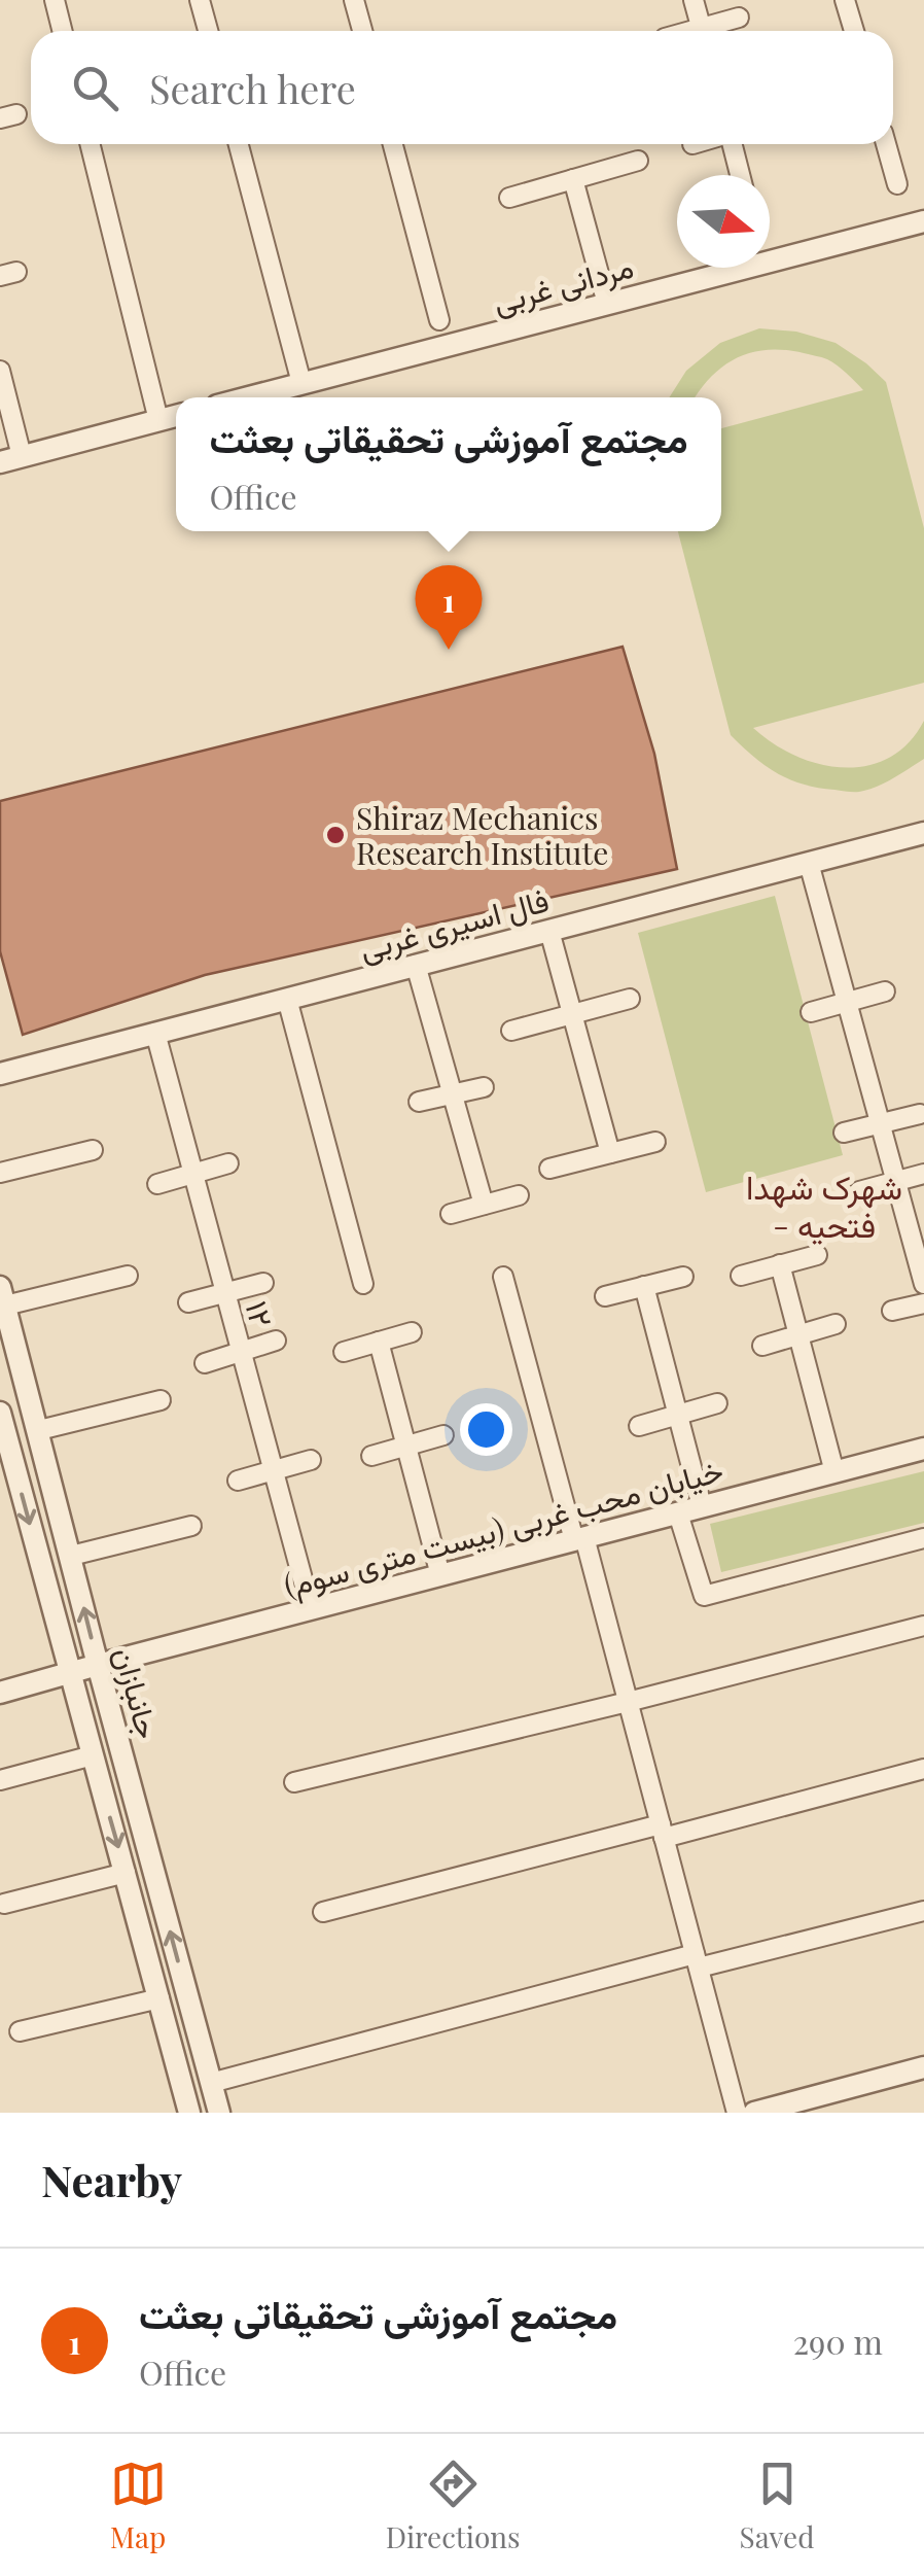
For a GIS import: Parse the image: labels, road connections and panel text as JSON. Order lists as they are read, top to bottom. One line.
{"streets":{"street":["مردانی غربی","فال اسیری غربی","۱۲","خیابان محب غربی (بیست متری سوم)","جانبازان"]},"crossings":[["فال اسیری غربی","۱۲"],["۱۲","خیابان محب غربی (بیست متری سوم)"],["خیابان محب غربی (بیست متری سوم)","جانبازان"]],"districts":["شهرک شهدا - فتحیه"],"places":["Shiraz Mechanics Research Institute"],"north":"right","page":{"search":"Search here","popup":["مجتمع آموزشی تحقیقاتی بعثت","Office"],"pins":"1","heading":"Nearby","list":[{"mark":"1","name":"مجتمع آموزشی تحقیقاتی بعثت","note":"Office","value":"290 m"}],"nav":["Map","Directions","Saved"]}}
